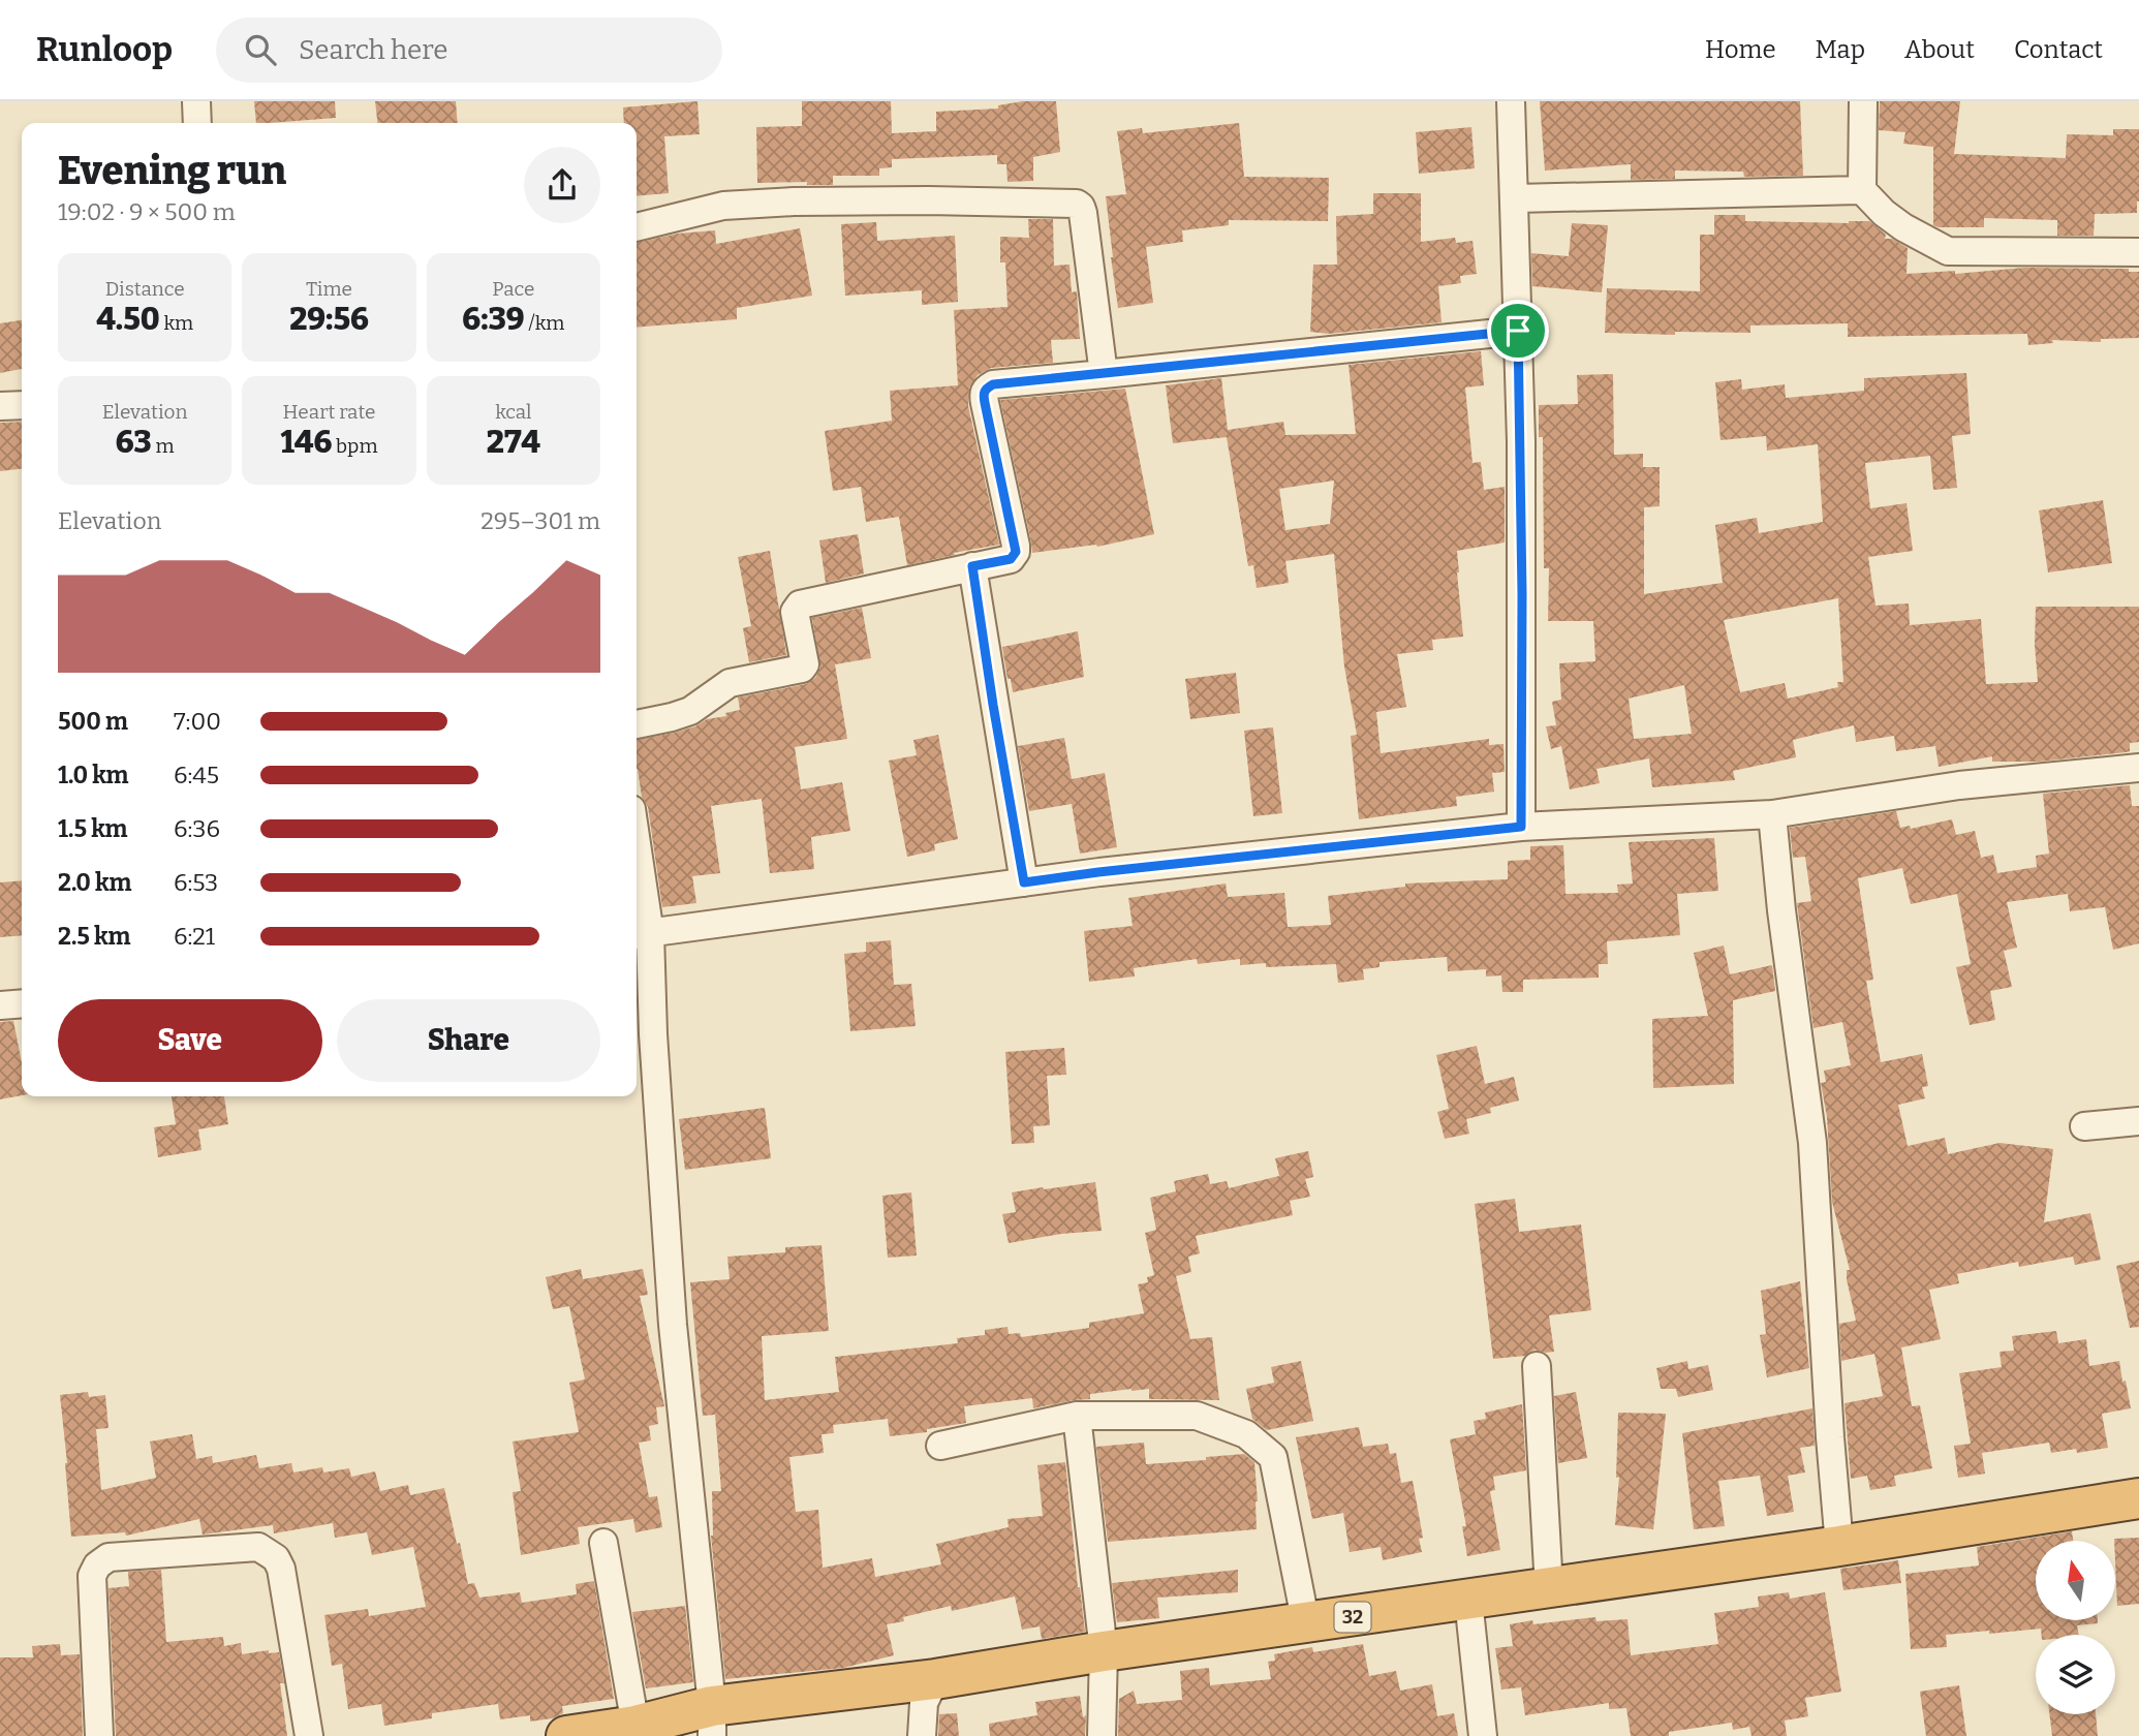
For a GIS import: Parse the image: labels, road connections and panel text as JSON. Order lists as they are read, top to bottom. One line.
{"streets":{"highway":["32"]},"north":"top","page":{"header":"Runloop","search":"Search here","nav":["Home","Map","About","Contact"],"heading":["Evening run","19:02 · 9 × 500 m"],"stats":[["Distance","4.50 km"],["Time","29:56"],["Pace","6:39 /km"],["Elevation","63 m"],["Heart rate","146 bpm"],["kcal","274"]],"chart":["Elevation","295–301 m"],"list":[{"name":"500 m","note":"7:00"},{"name":"1.0 km","note":"6:45"},{"name":"1.5 km","note":"6:36"},{"name":"2.0 km","note":"6:53"},{"name":"2.5 km","note":"6:21"}],"buttons":["Save","Share"]}}
